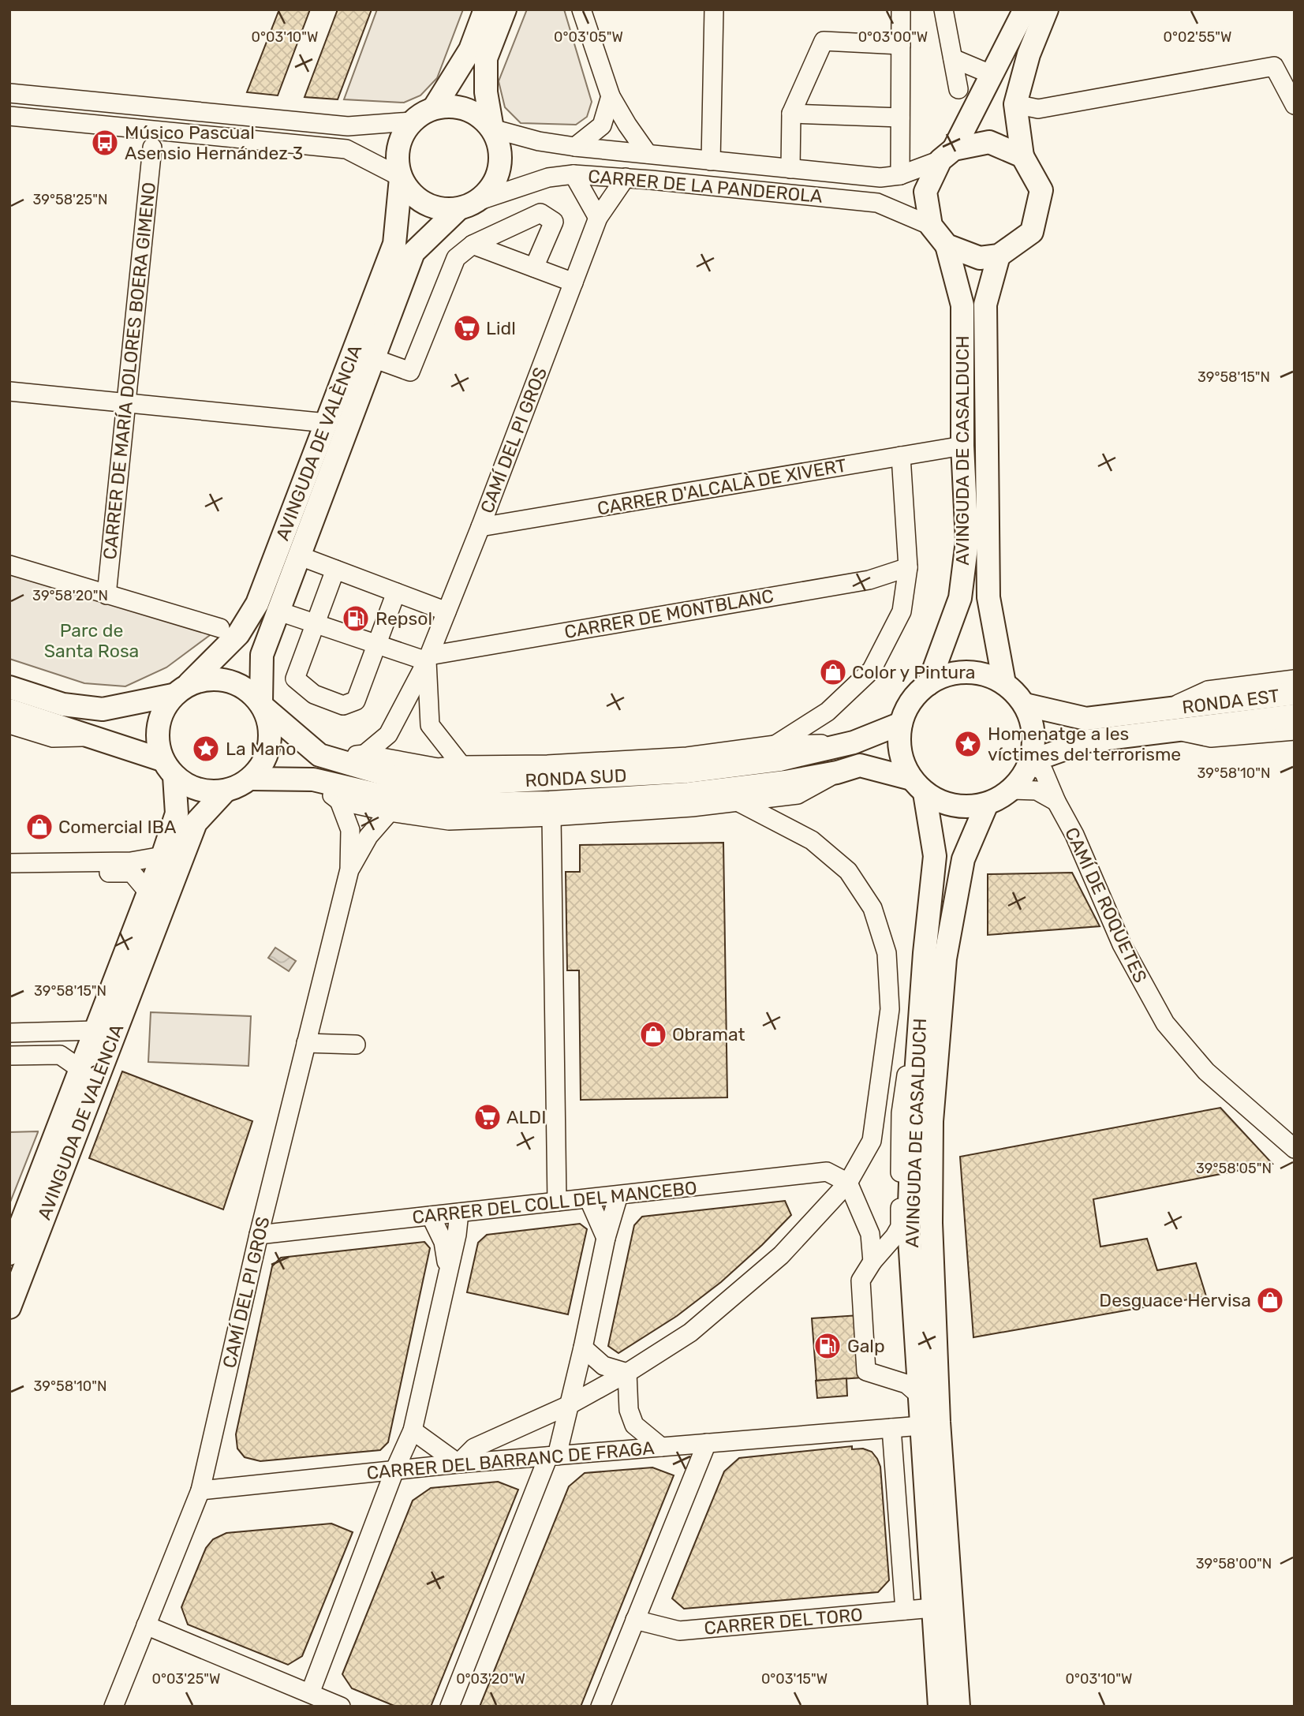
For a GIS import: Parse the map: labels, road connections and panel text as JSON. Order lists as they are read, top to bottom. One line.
{"streets":{"main road":["AVINGUDA DE VALÈNCIA","AVINGUDA DE CASALDUCH","RONDA EST","RONDA SUD"],"street":["CARRER DE LA PANDEROLA","CARRER DE MARÍA DOLORES BOERA GIMENO","CAMÍ DEL PI GROS","CARRER D'ALCALÀ DE XIVERT","CARRER DE MONTBLANC","CAMÍ DE ROQUETES","CARRER DEL COLL DEL MANCEBO","CARRER DEL BARRANC DE FRAGA","CARRER DEL TORO"]},"crossings":[["CARRER DE LA PANDEROLA","CAMÍ DEL PI GROS"],["CARRER DE LA PANDEROLA","AVINGUDA DE VALÈNCIA"],["CARRER DE LA PANDEROLA","AVINGUDA DE CASALDUCH"],["CAMÍ DEL PI GROS","CARRER D'ALCALÀ DE XIVERT"],["CAMÍ DEL PI GROS","CARRER DE MONTBLANC"],["CAMÍ DEL PI GROS","RONDA SUD"],["CAMÍ DEL PI GROS","CARRER DEL COLL DEL MANCEBO"],["CAMÍ DEL PI GROS","CARRER DEL BARRANC DE FRAGA"],["AVINGUDA DE VALÈNCIA","RONDA SUD"],["AVINGUDA DE CASALDUCH","CARRER D'ALCALÀ DE XIVERT"],["AVINGUDA DE CASALDUCH","RONDA EST"],["AVINGUDA DE CASALDUCH","RONDA SUD"],["AVINGUDA DE CASALDUCH","CAMÍ DE ROQUETES"],["AVINGUDA DE CASALDUCH","CARRER DEL BARRANC DE FRAGA"],["AVINGUDA DE CASALDUCH","CARRER DEL TORO"],["RONDA EST","RONDA SUD"],["RONDA EST","CAMÍ DE ROQUETES"],["RONDA SUD","CAMÍ DE ROQUETES"]],"parks":["Parc de Santa Rosa"],"places":{"bus stop":["Músico Pascual Asensio Hernández 3"],"supermarket":["Lidl","ALDI"],"fuel station":["Repsol","Galp"],"shop":["Color y Pintura","Comercial IBA","Obramat","Desguace Hervisa"],"place":["Homenatge a les víctimes del terrorisme","La Mano"]},"coordinates":["0°03'10\"W","0°03'05\"W","0°03'00\"W","0°02'55\"W","39°58'25\"N","39°58'15\"N","39°58'20\"N","39°58'10\"N","39°58'05\"N","39°58'00\"N","0°03'25\"W","0°03'20\"W","0°03'15\"W"]}
